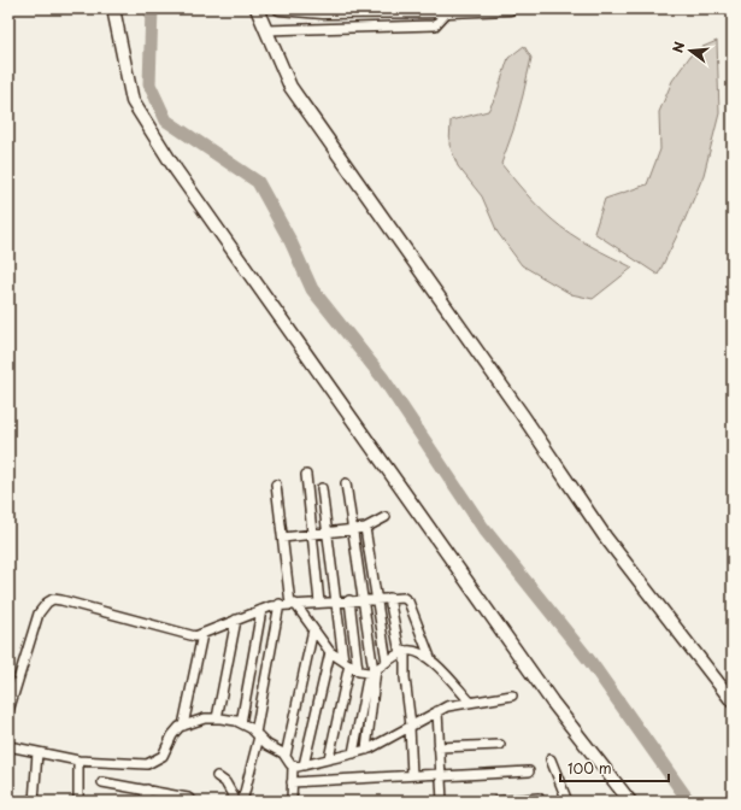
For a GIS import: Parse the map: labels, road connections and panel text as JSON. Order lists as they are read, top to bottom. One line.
{"scale_bar":"100 m","north":"left"}
